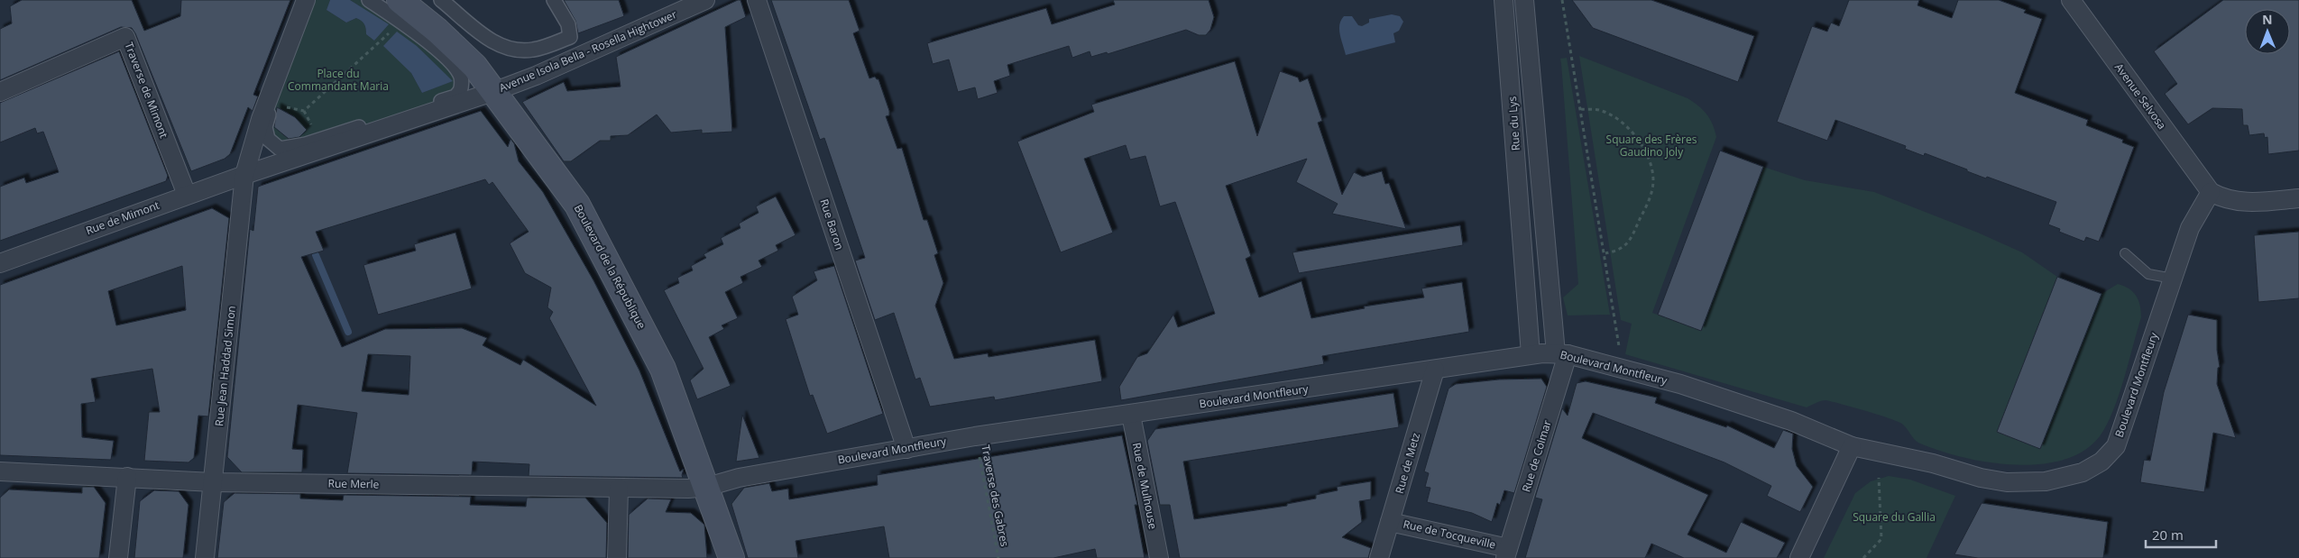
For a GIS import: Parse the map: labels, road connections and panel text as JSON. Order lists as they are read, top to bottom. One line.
{"streets":{"main road":["Boulevard de la République"],"street":["Avenue Isola Bella - Rosella Hightower","Traverse de Mimont","Avenue Selvosa","Rue du Lys","Rue de Mimont","Rue Baron","Rue Jean Haddad Simon","Boulevard Montfleury","Rue de Colmar","Rue de Metz","Rue Merle","Rue de Mulhouse","Rue de Tocqueville"],"path":["Traverse des Gabres"]},"crossings":[["Avenue Isola Bella - Rosella Hightower","Boulevard de la République"],["Traverse de Mimont","Rue de Mimont"],["Avenue Selvosa","Boulevard Montfleury"],["Rue du Lys","Boulevard Montfleury"],["Rue du Lys","Rue de Colmar"],["Rue de Mimont","Rue Jean Haddad Simon"],["Rue Baron","Boulevard Montfleury"],["Boulevard de la République","Boulevard Montfleury"],["Boulevard de la République","Rue Merle"],["Rue Jean Haddad Simon","Rue Merle"],["Boulevard Montfleury","Rue de Colmar"],["Boulevard Montfleury","Rue de Metz"],["Boulevard Montfleury","Rue Merle"],["Boulevard Montfleury","Rue de Mulhouse"],["Boulevard Montfleury","Traverse des Gabres"],["Rue de Colmar","Rue de Tocqueville"],["Rue de Metz","Rue de Tocqueville"]],"parks":["Place du Commandant Maria","Square des Frères Gaudino Joly","Square du Gallia"],"scale_bar":"20 m","north":"top"}
